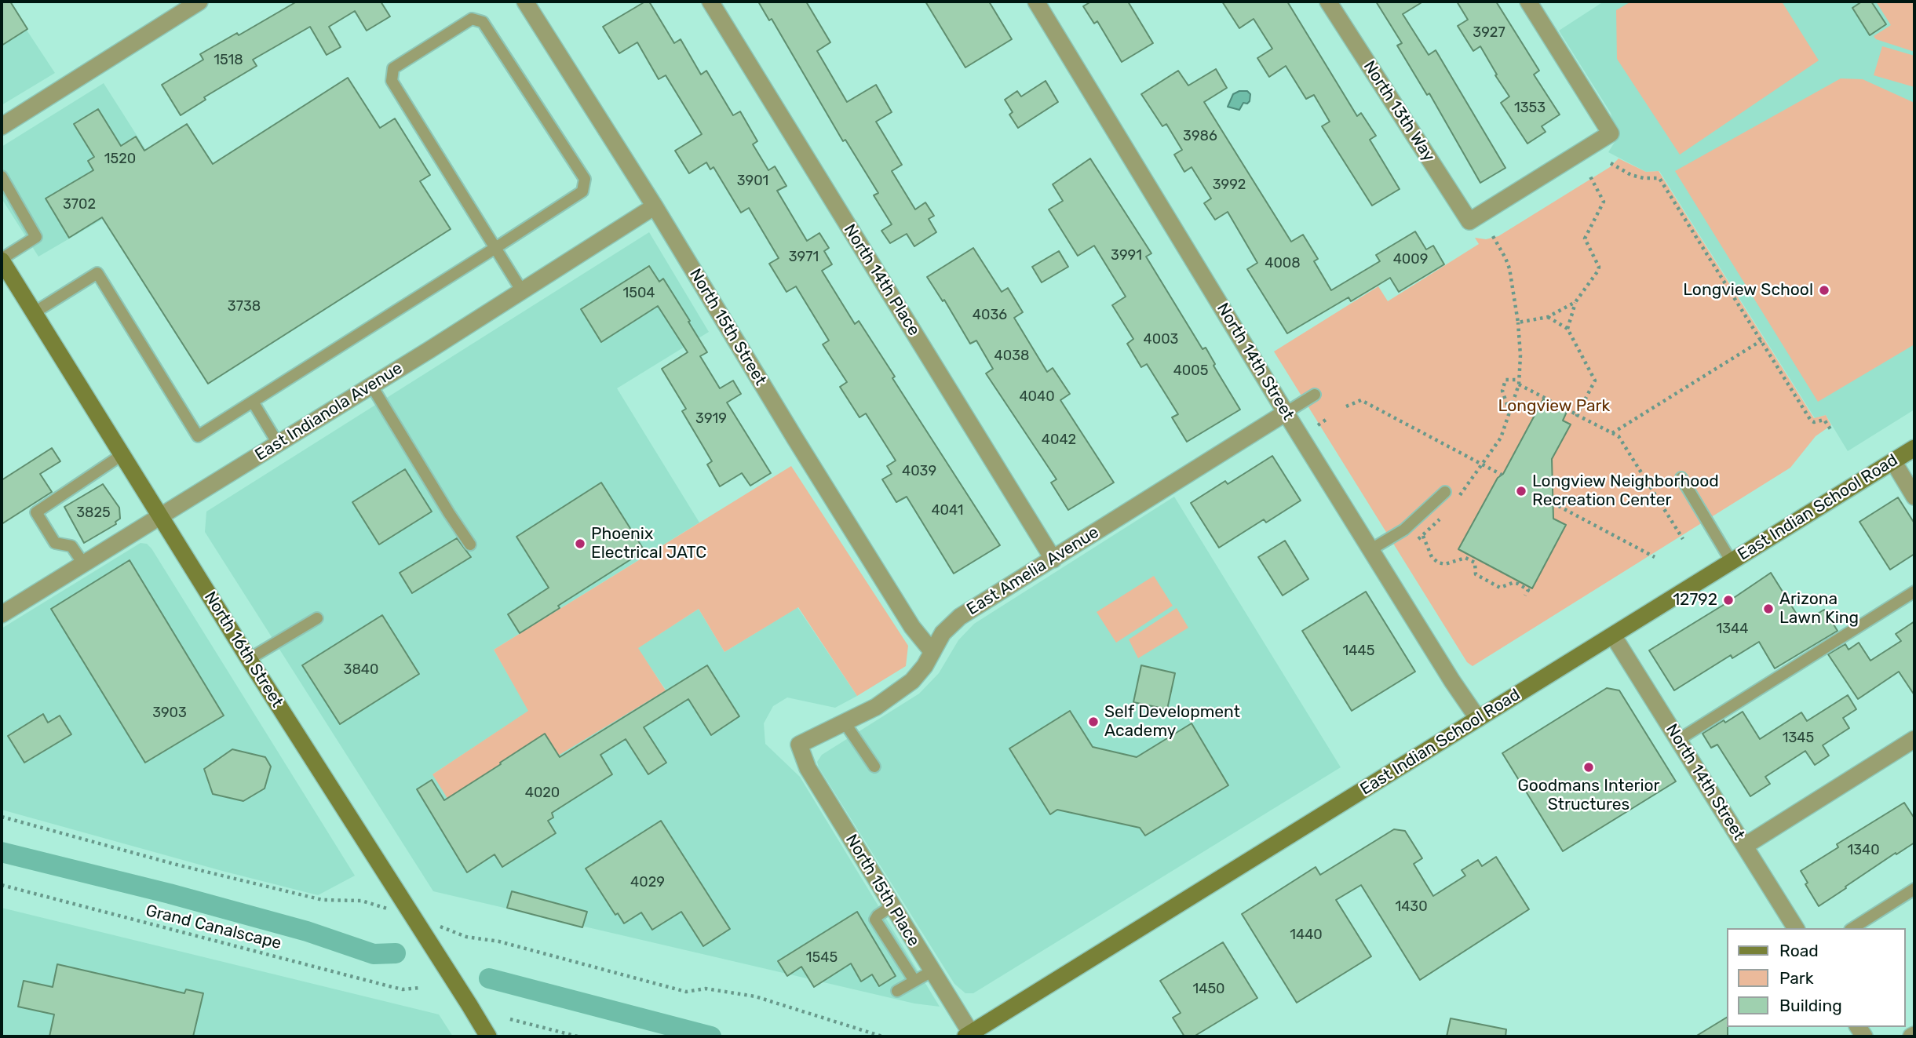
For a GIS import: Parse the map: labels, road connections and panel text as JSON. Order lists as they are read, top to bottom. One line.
{"streets":{"main road":["East Indian School Road","North 16th Street"],"street":["North 13th Way","North 14th Place","North 15th Street","North 14th Street","East Indianola Avenue","East Amelia Avenue","North 15th Place"],"path":["Grand Canalscape"]},"crossings":[["North 14th Place","East Amelia Avenue"],["North 15th Street","East Indianola Avenue"],["North 15th Street","East Amelia Avenue"],["North 14th Street","East Indian School Road"],["North 14th Street","East Amelia Avenue"],["East Indianola Avenue","North 16th Street"],["East Indian School Road","North 15th Place"],["East Amelia Avenue","North 15th Place"]],"parks":["Longview Park"],"places":["Longview School","Longview Neighborhood Recreation Center","Phoenix Electrical JATC","12792","Arizona Lawn King","Self Development Academy","Goodmans Interior Structures"],"house_numbers":["3927","1518","1353","3986","1520","3901","3992","3702","3991","3971","4009","4008","1504","3738","4036","4003","4038","4005","4040","3919","4042","4039","4041","3825","1344","1445","3840","3903","1345","4020","1340","4029","1430","1440","1545","1450"],"legend":["Road","Park","Building"]}
